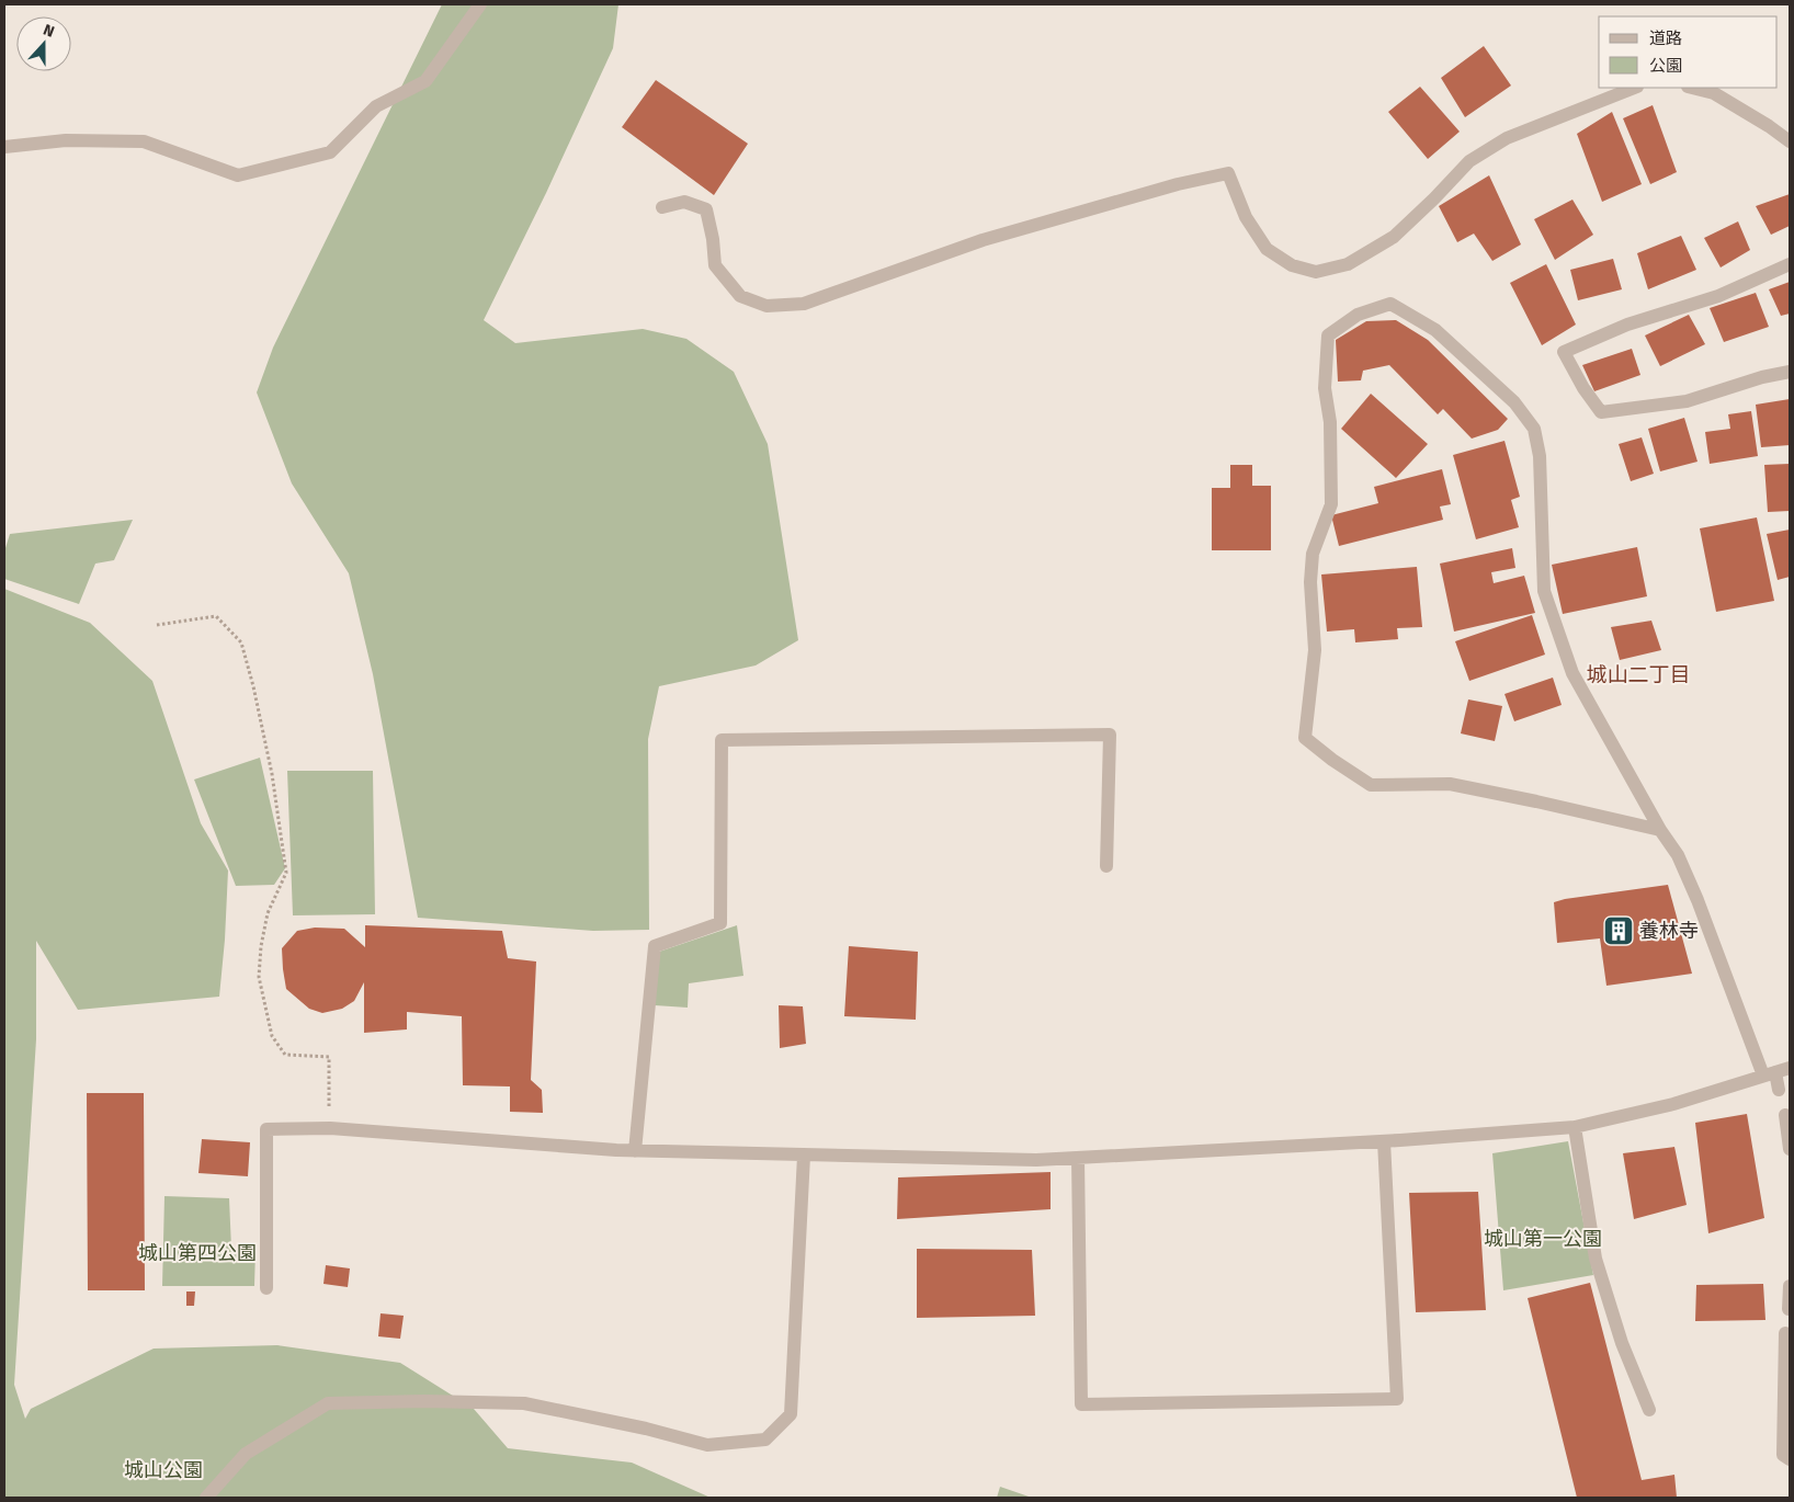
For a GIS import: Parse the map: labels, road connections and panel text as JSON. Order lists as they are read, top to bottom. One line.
{"districts":["城山二丁目"],"parks":["城山第一公園","城山第四公園","城山公園"],"places":{"building":["養林寺"]},"legend":["道路","公園"],"north":"top"}
